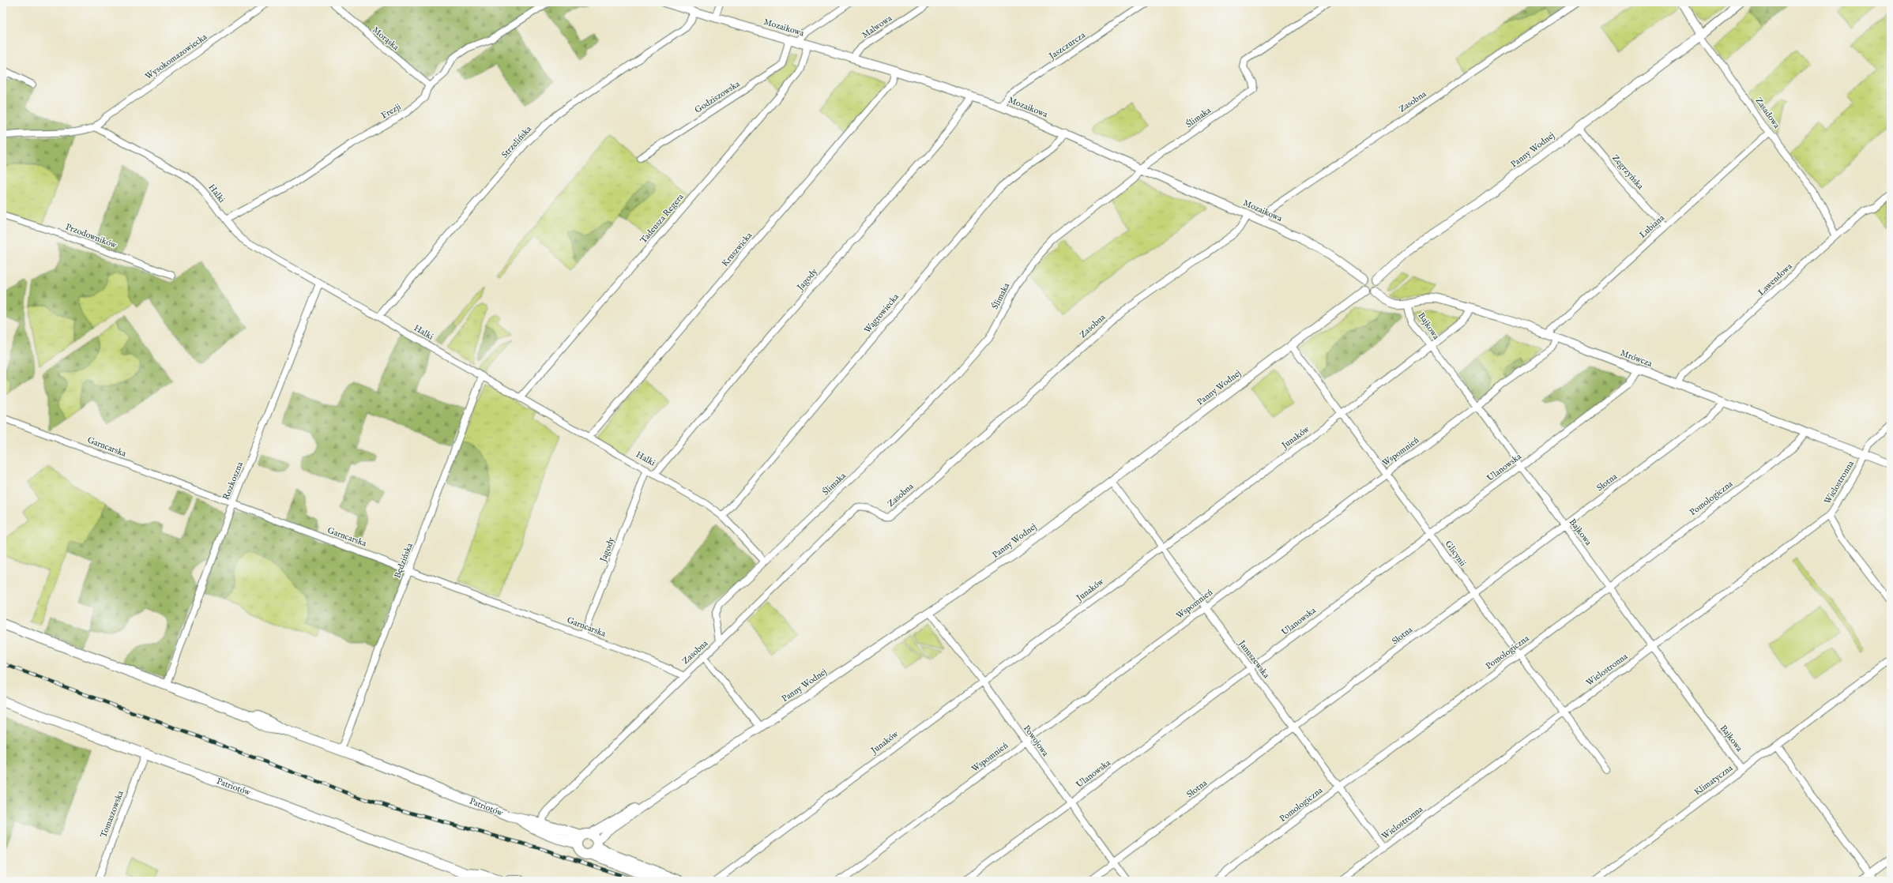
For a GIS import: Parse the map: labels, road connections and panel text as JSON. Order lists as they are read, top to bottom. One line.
{"streets":{"main road":["Patriotów"],"street":["Malwowa","Mozaikowa","Morąska","Jaszczurcza","Wysokomazowiecka","Godziszowska","Zasobna","Frezji","Zasadowa","Ślimaka","Strzelińska","Panny Wodnej","Zegrzyńska","Halki","Tadeusza Regera","Lubiana","Przodowników","Kruszwicka","Jagody","Lawendowa","Wągrowiecka","Bajkowa","Mrówcza","Junaków","Garncarska","Wspomnień","Ulanowska","Rozkoszna","Słotna","Wielostronna","Pomologiczna","Glicynii","Będzińska","Januszewska","Powojowa","Klimatyczna","Tomaszowska"]},"crossings":[["Malwowa","Mozaikowa"],["Mozaikowa","Jaszczurcza"],["Mozaikowa","Godziszowska"],["Mozaikowa","Zasobna"],["Mozaikowa","Ślimaka"],["Mozaikowa","Strzelińska"],["Mozaikowa","Panny Wodnej"],["Mozaikowa","Tadeusza Regera"],["Mozaikowa","Kruszwicka"],["Mozaikowa","Jagody"],["Mozaikowa","Wągrowiecka"],["Mozaikowa","Mrówcza"],["Morąska","Frezji"],["Wysokomazowiecka","Halki"],["Zasobna","Ślimaka"],["Zasobna","Garncarska"],["Zasobna","Patriotów"],["Frezji","Halki"],["Zasadowa","Panny Wodnej"],["Zasadowa","Lubiana"],["Zasadowa","Lawendowa"],["Ślimaka","Halki"],["Strzelińska","Halki"],["Panny Wodnej","Zegrzyńska"],["Panny Wodnej","Mrówcza"],["Panny Wodnej","Glicynii"],["Panny Wodnej","Januszewska"],["Panny Wodnej","Powojowa"],["Panny Wodnej","Patriotów"],["Zegrzyńska","Lubiana"],["Halki","Tadeusza Regera"],["Halki","Kruszwicka"],["Halki","Jagody"],["Halki","Wągrowiecka"],["Halki","Rozkoszna"],["Halki","Będzińska"],["Lubiana","Mrówcza"],["Lubiana","Wspomnień"],["Jagody","Garncarska"],["Lawendowa","Mrówcza"],["Bajkowa","Mrówcza"],["Bajkowa","Junaków"],["Bajkowa","Wspomnień"],["Bajkowa","Ulanowska"],["Bajkowa","Słotna"],["Bajkowa","Wielostronna"],["Bajkowa","Pomologiczna"],["Bajkowa","Klimatyczna"],["Mrówcza","Junaków"],["Mrówcza","Wspomnień"],["Mrówcza","Ulanowska"],["Mrówcza","Słotna"],["Mrówcza","Wielostronna"],["Mrówcza","Pomologiczna"],["Junaków","Glicynii"],["Junaków","Januszewska"],["Junaków","Powojowa"],["Garncarska","Rozkoszna"],["Garncarska","Będzińska"],["Wspomnień","Glicynii"],["Wspomnień","Januszewska"],["Wspomnień","Powojowa"],["Ulanowska","Glicynii"],["Ulanowska","Januszewska"],["Ulanowska","Powojowa"],["Rozkoszna","Patriotów"],["Słotna","Glicynii"],["Słotna","Januszewska"],["Słotna","Powojowa"],["Wielostronna","Glicynii"],["Wielostronna","Januszewska"],["Pomologiczna","Glicynii"],["Pomologiczna","Januszewska"],["Będzińska","Patriotów"],["Patriotów","Tomaszowska"]]}
